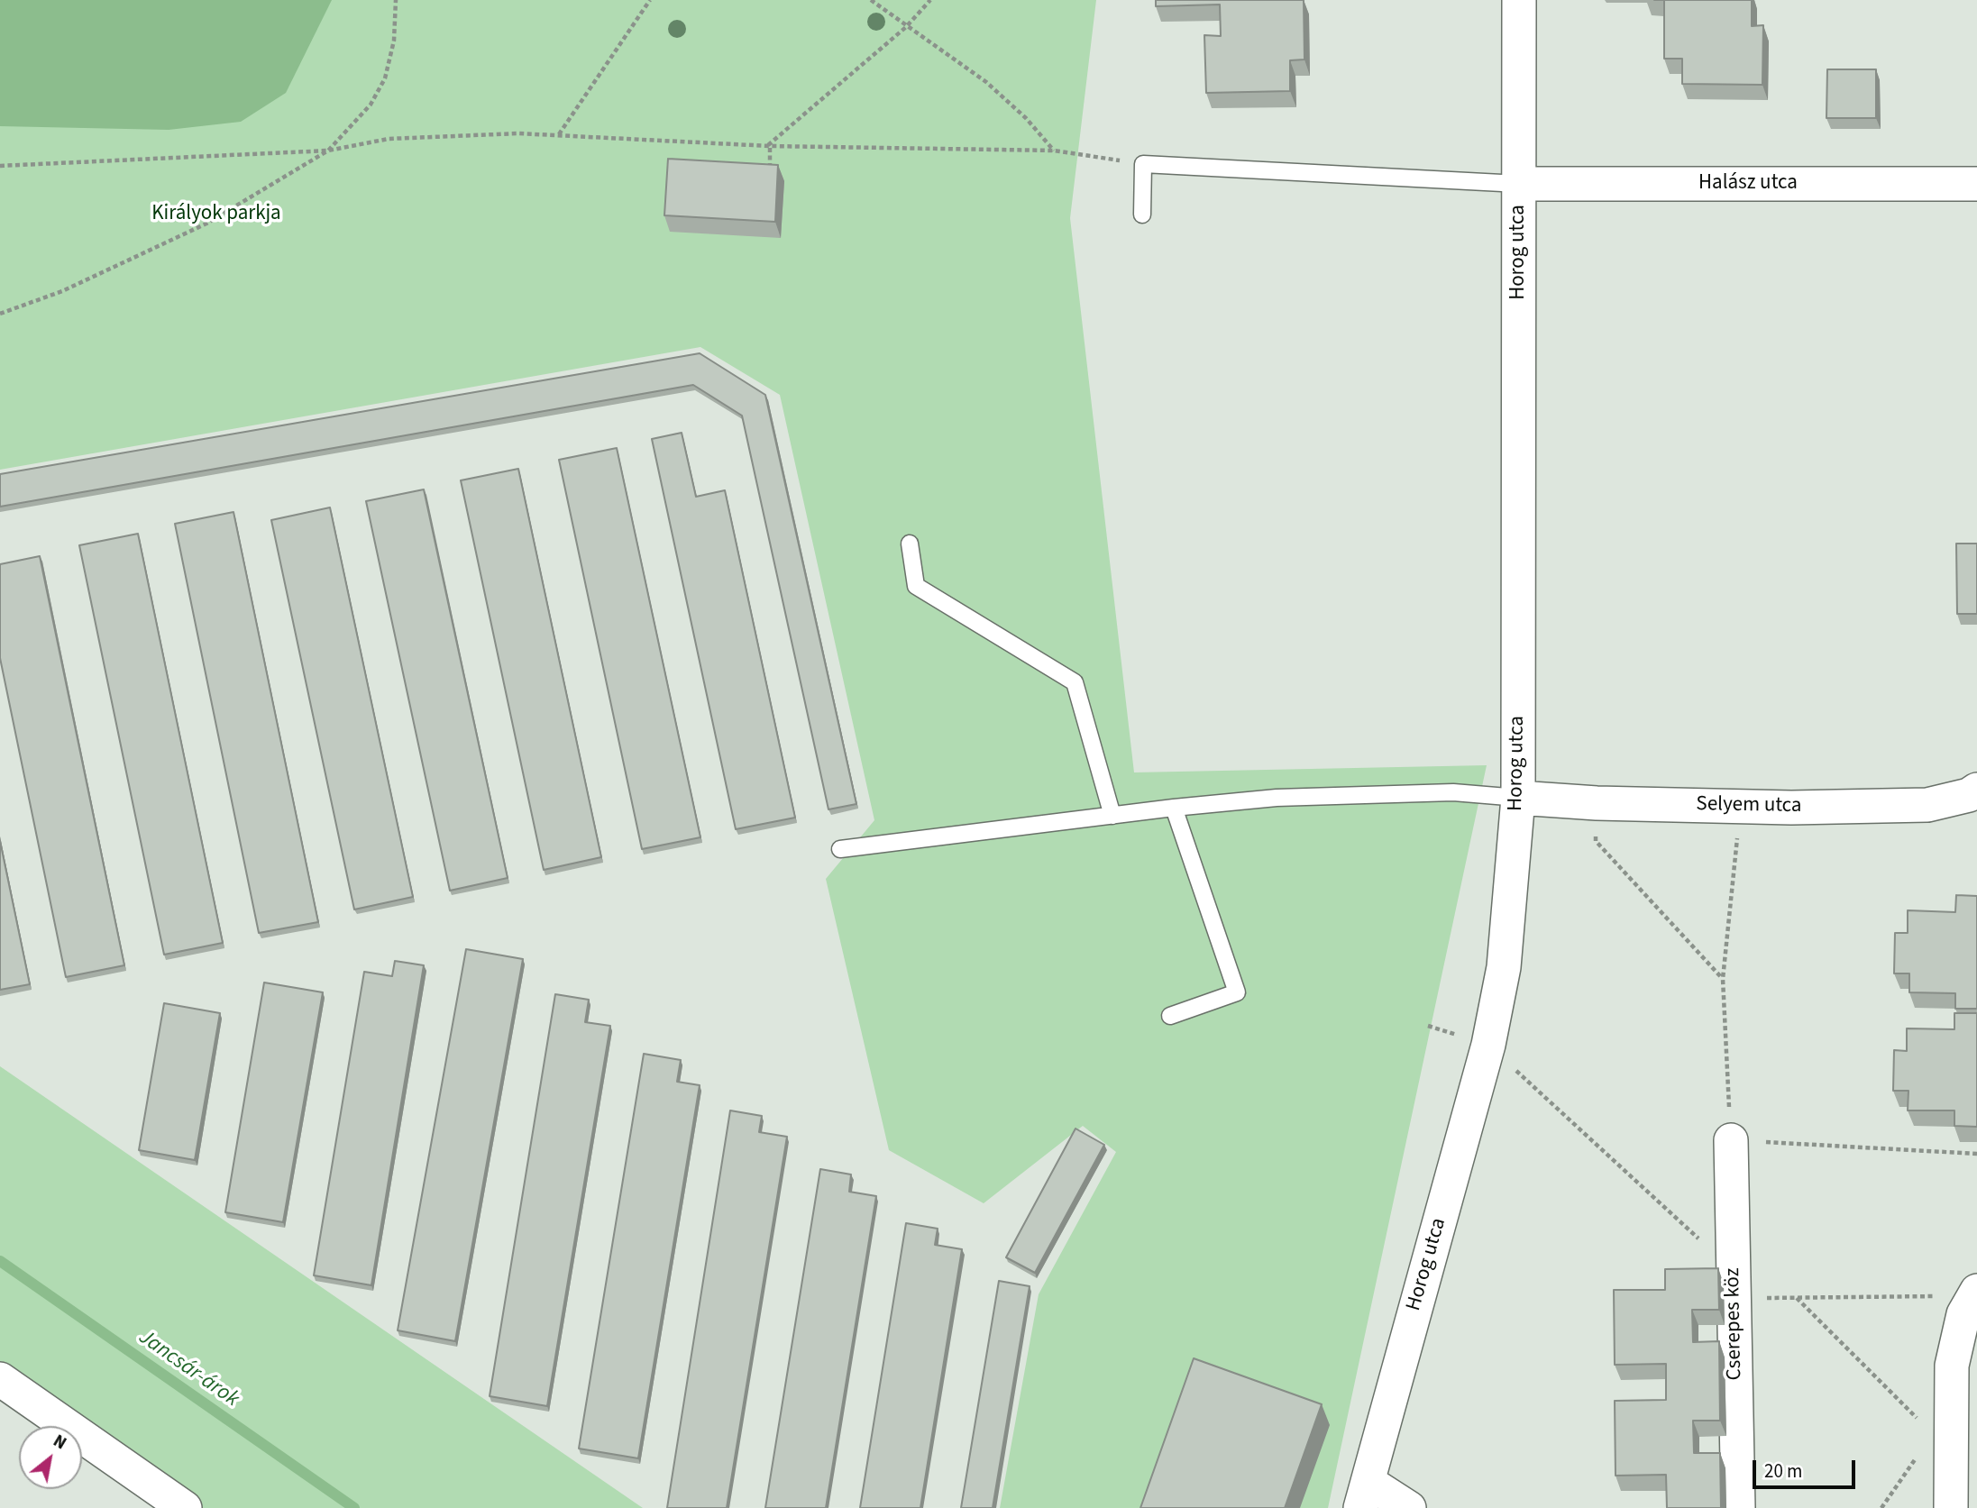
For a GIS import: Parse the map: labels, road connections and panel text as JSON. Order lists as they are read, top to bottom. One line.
{"streets":{"street":["Halász utca","Horog utca","Selyem utca","Cserepes köz"]},"crossings":[["Halász utca","Horog utca"],["Horog utca","Selyem utca"]],"water":["Jancsár-árok"],"parks":["Királyok parkja"],"scale_bar":"20 m","north":"top right"}
